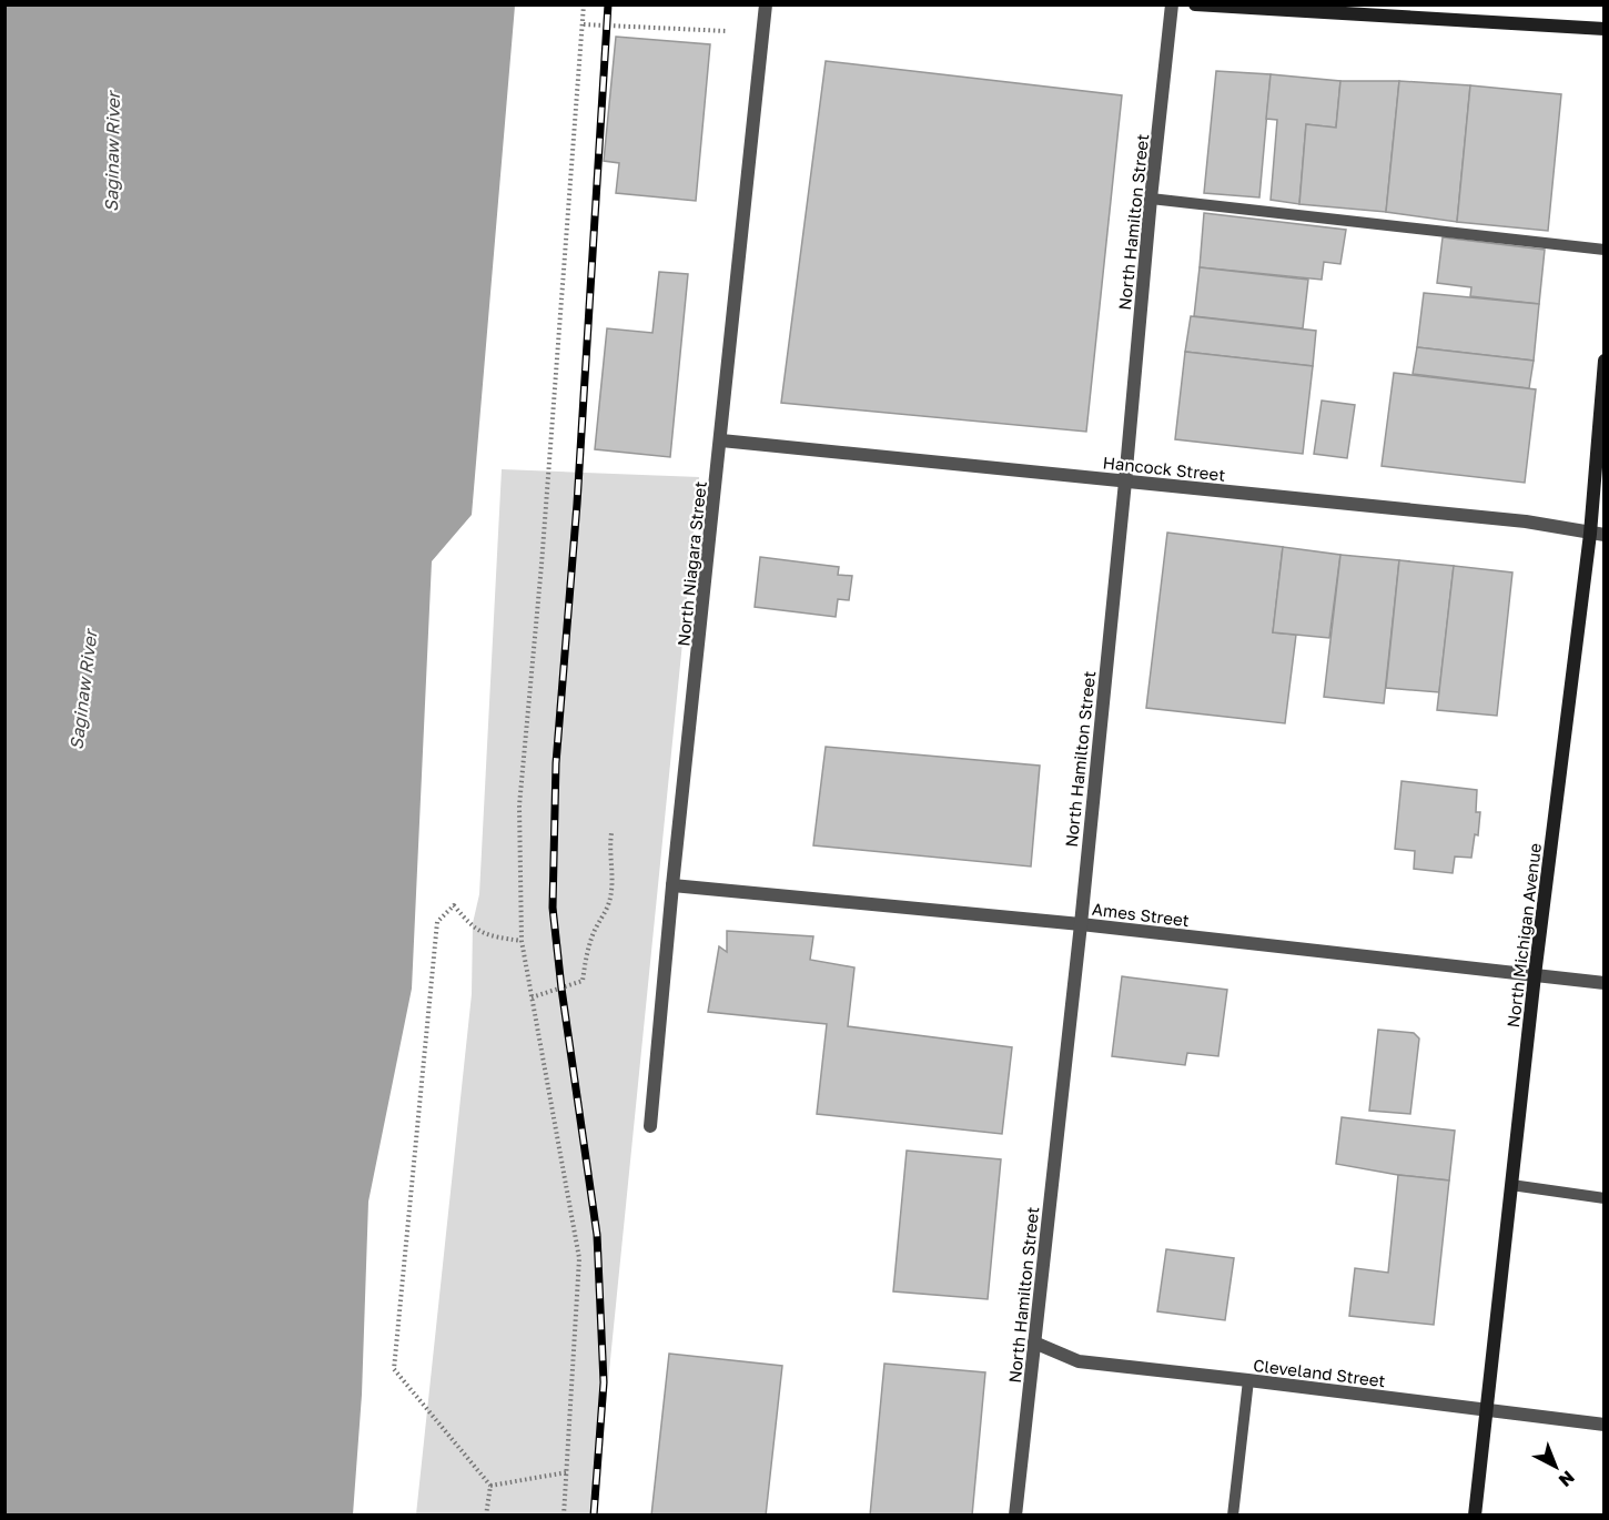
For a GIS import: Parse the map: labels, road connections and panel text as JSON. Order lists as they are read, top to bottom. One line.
{"streets":{"main road":["North Michigan Avenue"],"street":["North Hamilton Street","Hancock Street","North Niagara Street","Ames Street","Cleveland Street"]},"crossings":[["North Hamilton Street","Hancock Street"],["North Hamilton Street","Ames Street"],["North Hamilton Street","Cleveland Street"],["Hancock Street","North Niagara Street"],["Hancock Street","North Michigan Avenue"],["North Niagara Street","Ames Street"],["Ames Street","North Michigan Avenue"],["North Michigan Avenue","Cleveland Street"]],"water":["Saginaw River"],"north":"bottom right"}
